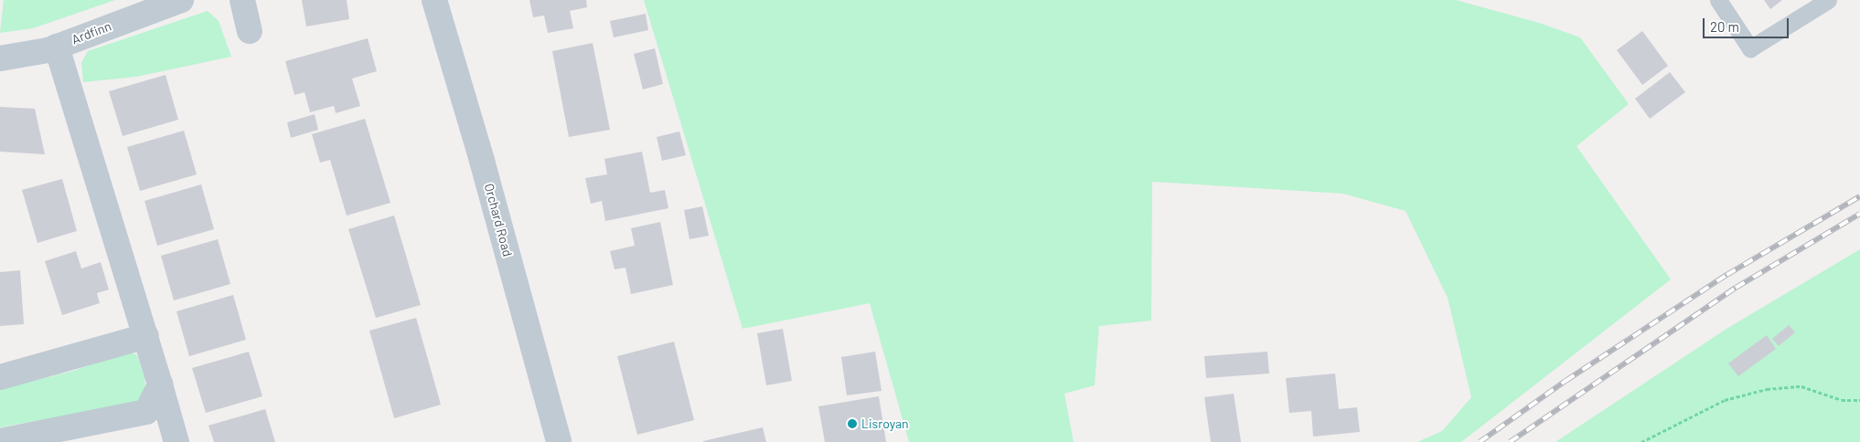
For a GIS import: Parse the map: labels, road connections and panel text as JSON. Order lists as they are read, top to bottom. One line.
{"streets":{"street":["Ardfinn","Orchard Road"]},"places":["Lisroyan"],"scale_bar":"20 m"}
